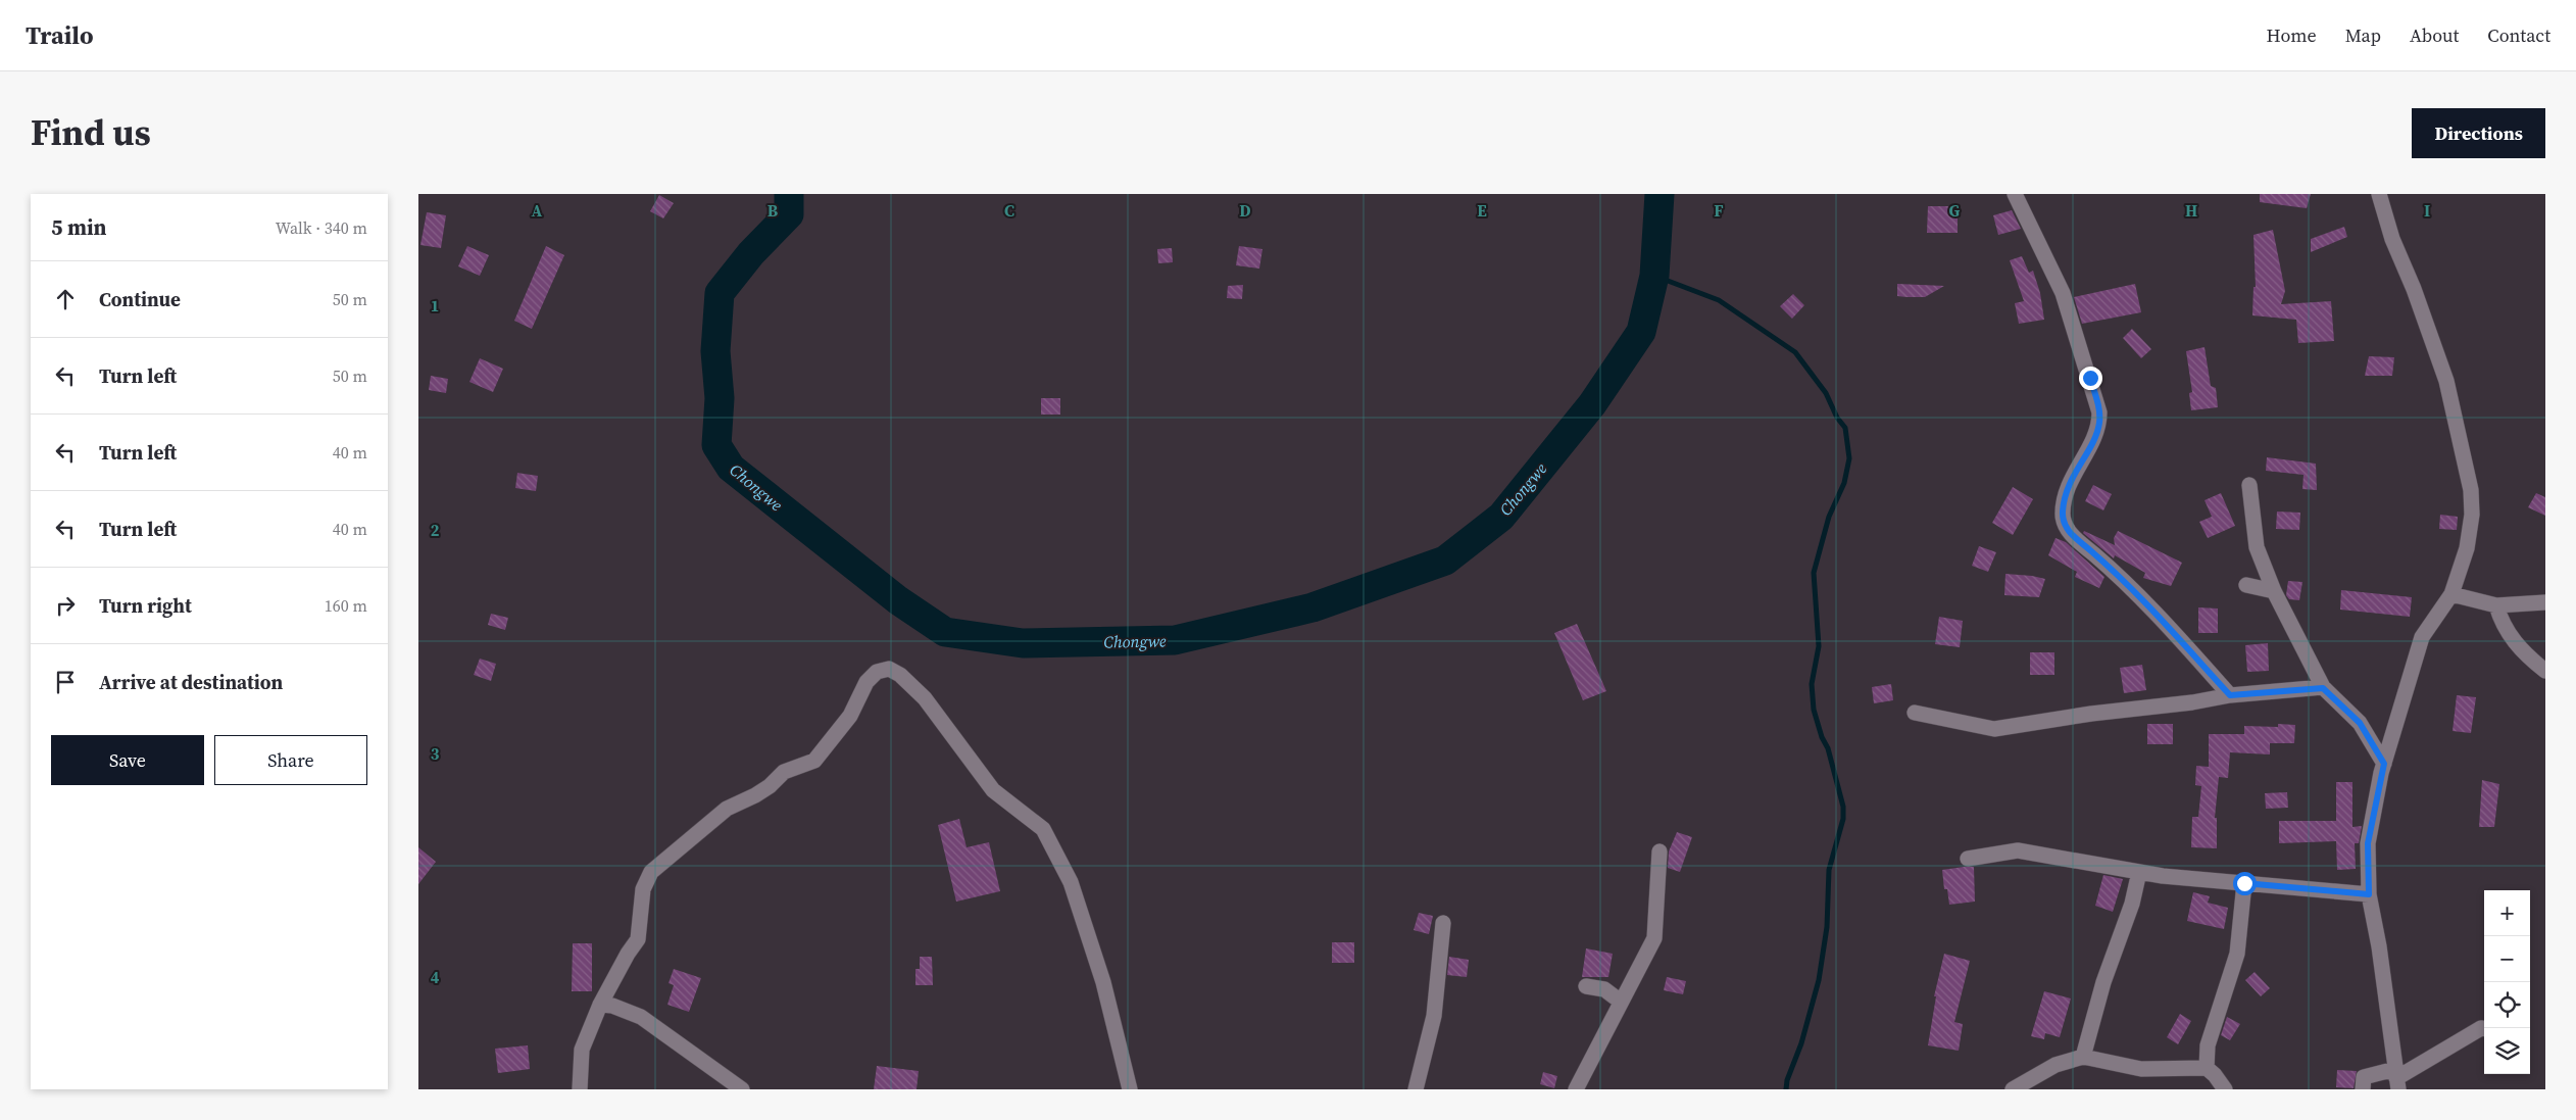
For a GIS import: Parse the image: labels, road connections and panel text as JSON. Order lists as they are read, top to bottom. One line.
{"water":["Chongwe"],"page":{"header":"Trailo","nav":["Home","Map","About","Contact"],"title":"Find us","buttons":["Directions",["Save","Share"]],"heading":["5 min","Walk · 340 m"],"list":[["Continue","50 m"],["Turn left","50 m"],["Turn left","40 m"],["Turn left","40 m"],["Turn right","160 m"],"Arrive at destination"],"map_buttons":["+","−"]},"grid":{"columns":["A","B","C","D","E","F","G","H","I"],"rows":["1","2","3","4"]}}
